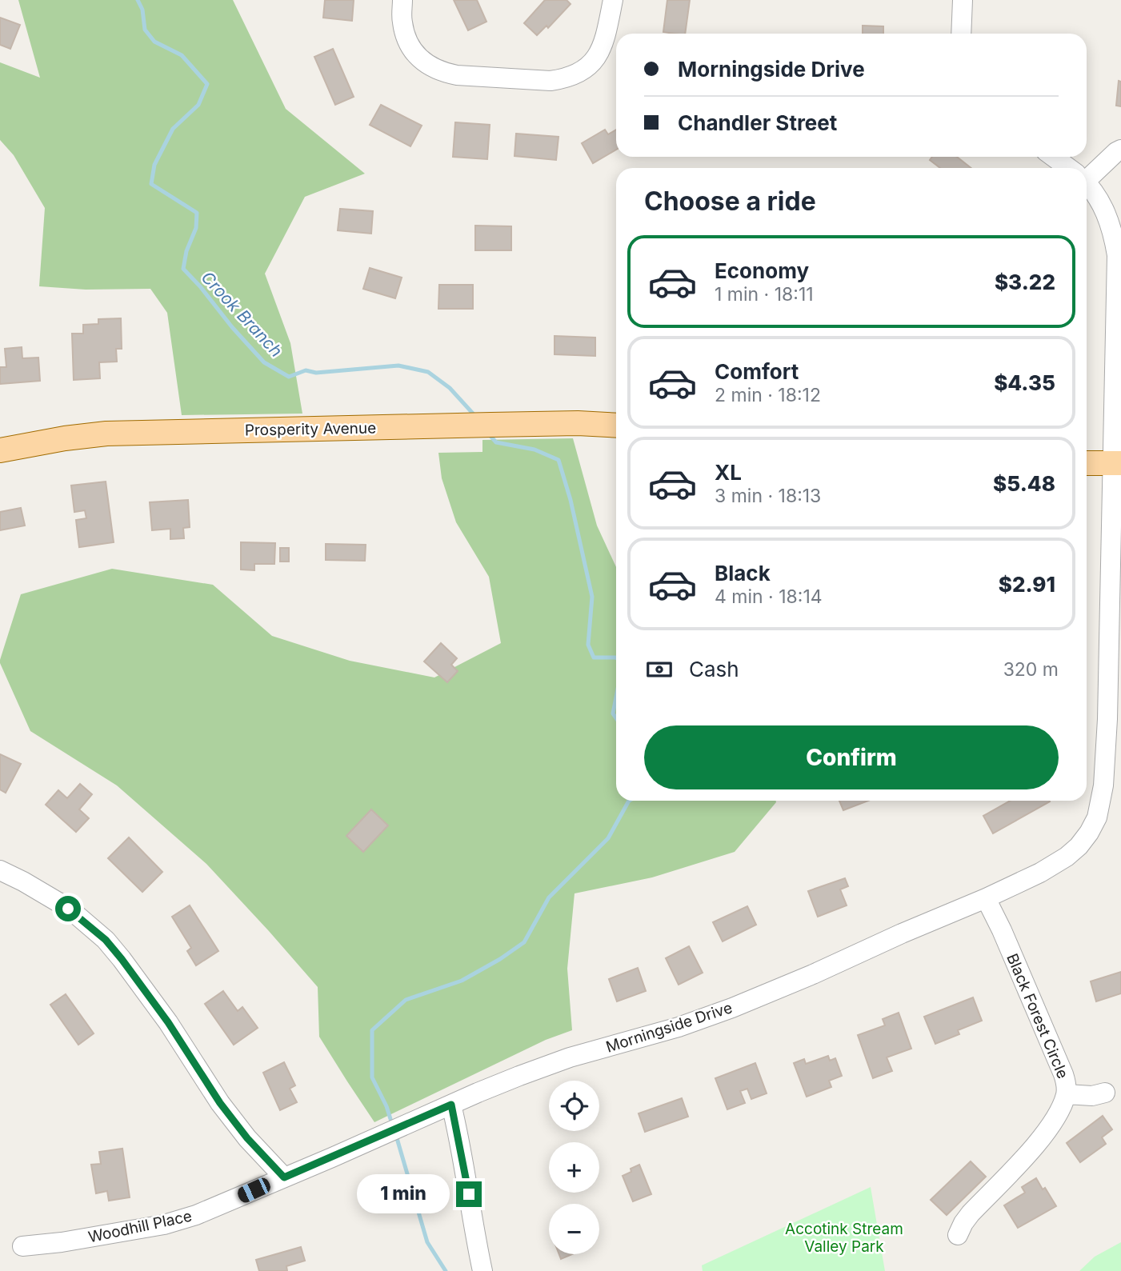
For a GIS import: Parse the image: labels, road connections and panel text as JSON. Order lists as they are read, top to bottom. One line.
{"streets":{"main road":["Prosperity Avenue"],"street":["Black Forest Circle","Morningside Drive","Woodhill Place"]},"crossings":[["Black Forest Circle","Morningside Drive"],["Morningside Drive","Woodhill Place"]],"water":["Crook Branch"],"parks":["Accotink Stream Valley Park"],"page":{"banner":["Morningside Drive","Chandler Street"],"heading":"Choose a ride","list":[{"name":"Economy","note":"1 min · 18:11","value":"$3.22"},{"name":"Comfort","note":"2 min · 18:12","value":"$4.35"},{"name":"XL","note":"3 min · 18:13","value":"$5.48"},{"name":"Black","note":"4 min · 18:14","value":"$2.91"}],"pay":["Cash","320 m"],"buttons":"Confirm","map_buttons":["+","−"],"bubble":"1 min"}}
